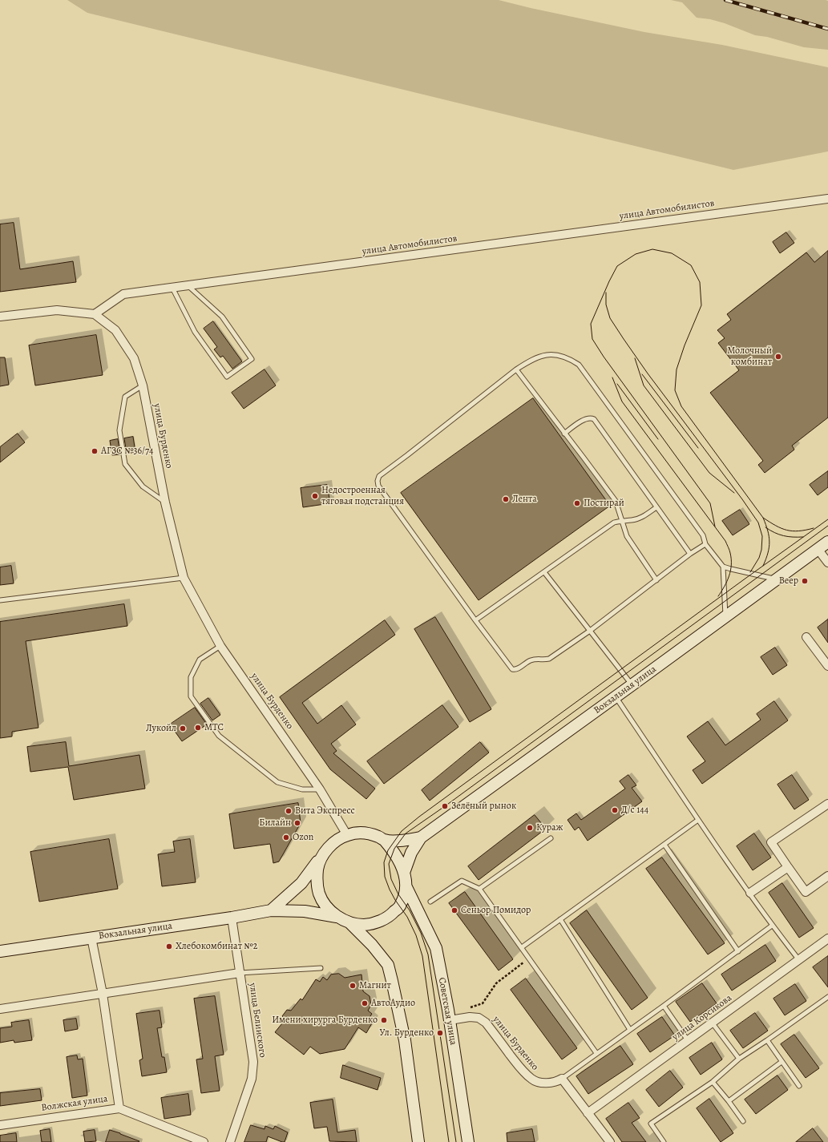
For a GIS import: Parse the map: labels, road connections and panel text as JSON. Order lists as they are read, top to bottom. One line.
{"streets":{"main road":["Вокзальная улица","Советская улица"],"street":["улица Автомобилистов","улица Бурденко","улица Корсикова","улица Белинского","Волжская улица"]},"crossings":[["улица Автомобилистов","улица Бурденко"],["улица Бурденко","Вокзальная улица"],["улица Бурденко","Советская улица"],["Вокзальная улица","Советская улица"],["Вокзальная улица","улица Белинского"]],"places":["Молочный комбинат","АГЗС №36/74","Недостроенная тяговая подстанция","Лента","Постирай","Веер","МТС","Лукойл","Зелёный рынок","Д/с 144","Вита Экспресс","Билайн","Кураж","Ozon","Сеньор Помидор","Хлебокомбинат №2","Магнит","АвтоАудио","Имени хирурга Бурденко","Ул. Бурденко"]}
